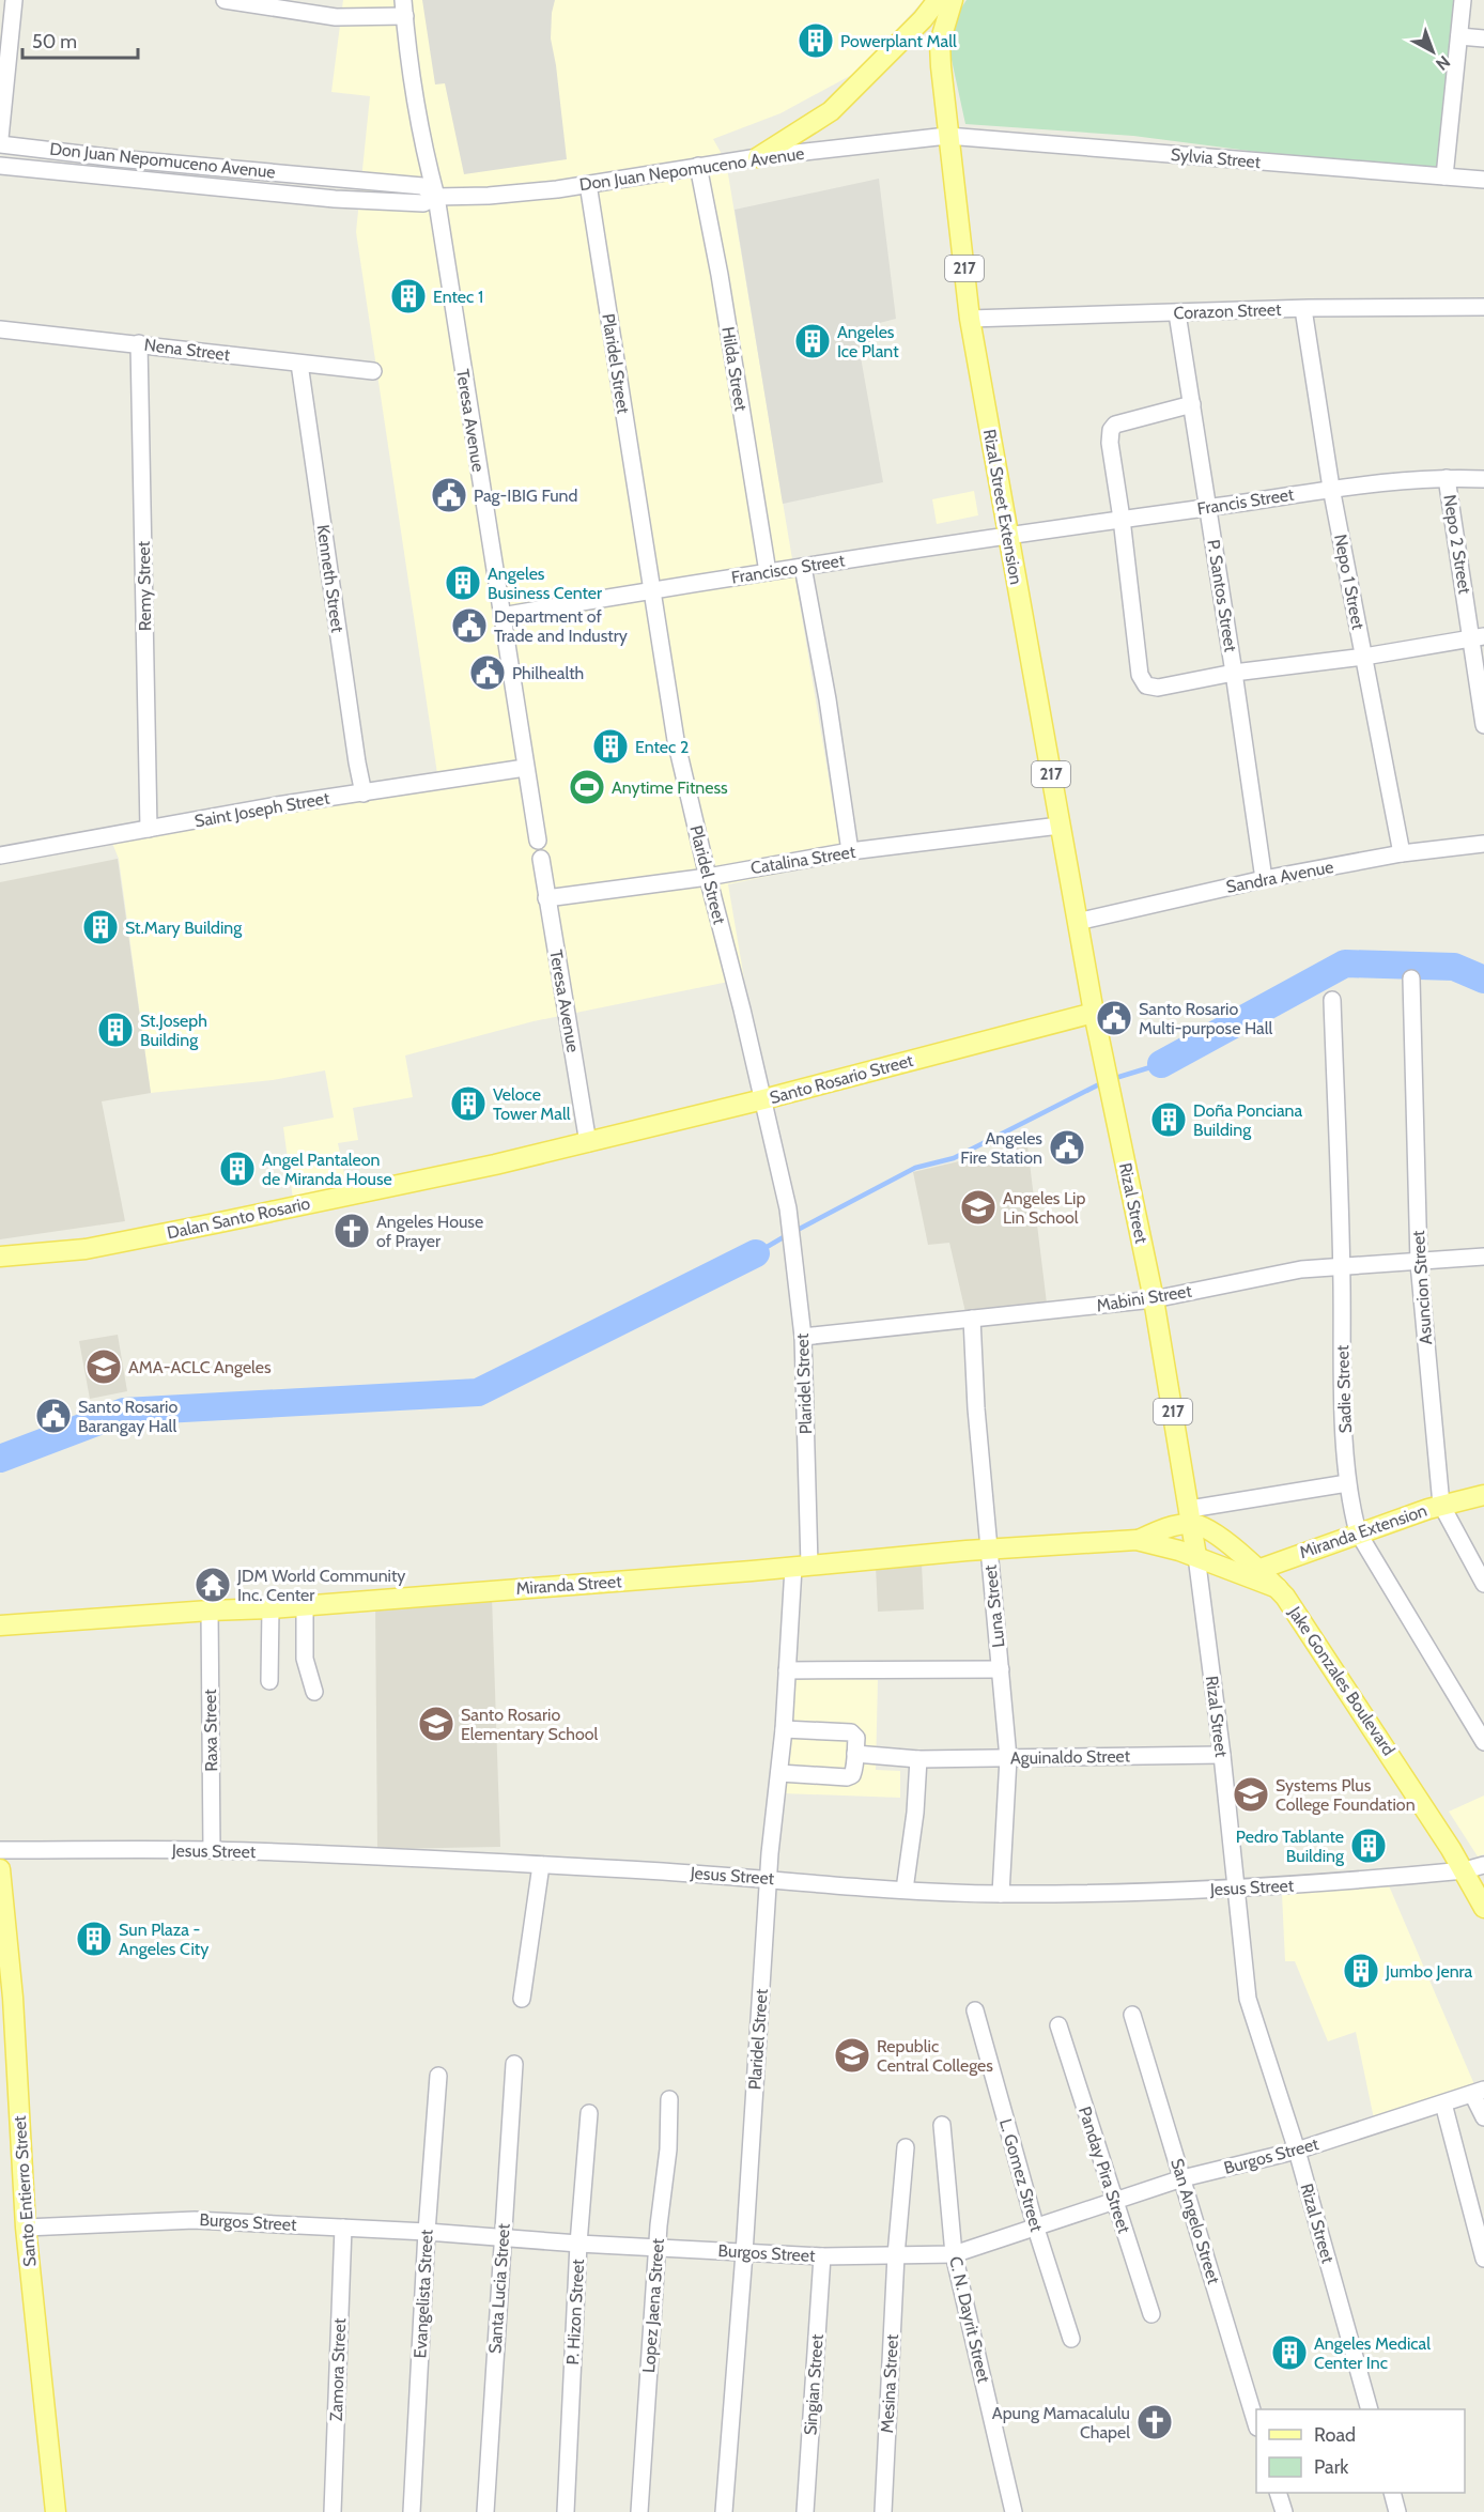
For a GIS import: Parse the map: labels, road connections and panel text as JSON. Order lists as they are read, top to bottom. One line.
{"streets":{"main road":["217","Rizal Street Extension","Santo Rosario Street","Rizal Street","Dalan Santo Rosario","Miranda Extension","Miranda Street","Jake Gonzales Boulevard","Santo Entierro Street"],"street":["Sylvia Street","Don Juan Nepomuceno Avenue","Corazon Street","Nena Street","Plaridel Street","Hilda Street","Teresa Avenue","Francis Street","Nepo 2 Street","Francisco Street","Kenneth Street","Nepo 1 Street","Remy Street","P. Santos Street","Saint Joseph Street","Catalina Street","Sandra Avenue","Asuncion Street","Mabini Street","Sadie Street","Luna Street","Raxa Street","Aguinaldo Street","Jesus Street","Burgos Street","Panday Pira Street","L. Gomez Street","San Angelo Street","Santa Lucia Street","Evangelista Street","Lopez Jaena Street","P. Hizon Street","C. N. Dayrit Street","Zamora Street","Mesina Street","Singian Street"]},"crossings":[["Sylvia Street","Don Juan Nepomuceno Avenue"],["Sylvia Street","Rizal Street Extension"],["Don Juan Nepomuceno Avenue","Plaridel Street"],["Don Juan Nepomuceno Avenue","Hilda Street"],["Don Juan Nepomuceno Avenue","Teresa Avenue"],["Don Juan Nepomuceno Avenue","Rizal Street Extension"],["Corazon Street","Rizal Street Extension"],["Corazon Street","Nepo 1 Street"],["Corazon Street","P. Santos Street"],["Nena Street","Kenneth Street"],["Nena Street","Remy Street"],["Plaridel Street","Francisco Street"],["Plaridel Street","Catalina Street"],["Plaridel Street","Santo Rosario Street"],["Plaridel Street","Mabini Street"],["Plaridel Street","Miranda Street"],["Plaridel Street","Jesus Street"],["Plaridel Street","Burgos Street"],["Hilda Street","Francisco Street"],["Teresa Avenue","Francisco Street"],["Teresa Avenue","Saint Joseph Street"],["Teresa Avenue","Catalina Street"],["Teresa Avenue","Santo Rosario Street"],["Teresa Avenue","Dalan Santo Rosario"],["Francis Street","Rizal Street Extension"],["Francis Street","Nepo 2 Street"],["Francis Street","Francisco Street"],["Francis Street","Nepo 1 Street"],["Francis Street","P. Santos Street"],["Rizal Street Extension","Francisco Street"],["Rizal Street Extension","Catalina Street"],["Rizal Street Extension","Sandra Avenue"],["Rizal Street Extension","Santo Rosario Street"],["Rizal Street Extension","Rizal Street"],["Kenneth Street","Saint Joseph Street"],["Nepo 1 Street","Sandra Avenue"],["Remy Street","Saint Joseph Street"],["P. Santos Street","Sandra Avenue"],["Santo Rosario Street","Rizal Street"],["Santo Rosario Street","Dalan Santo Rosario"],["Rizal Street","Mabini Street"],["Rizal Street","Miranda Street"],["Rizal Street","Jake Gonzales Boulevard"],["Rizal Street","Aguinaldo Street"],["Rizal Street","Jesus Street"],["Rizal Street","Burgos Street"],["Asuncion Street","Mabini Street"],["Asuncion Street","Miranda Extension"],["Mabini Street","Sadie Street"],["Mabini Street","Luna Street"],["Sadie Street","Miranda Extension"],["Miranda Extension","Jake Gonzales Boulevard"],["Miranda Street","Luna Street"],["Miranda Street","Jake Gonzales Boulevard"],["Miranda Street","Raxa Street"],["Luna Street","Aguinaldo Street"],["Luna Street","Jesus Street"],["Jake Gonzales Boulevard","Jesus Street"],["Raxa Street","Jesus Street"],["Burgos Street","Panday Pira Street"],["Burgos Street","L. Gomez Street"],["Burgos Street","Santo Entierro Street"],["Burgos Street","San Angelo Street"],["Burgos Street","Santa Lucia Street"],["Burgos Street","Evangelista Street"],["Burgos Street","Lopez Jaena Street"],["Burgos Street","P. Hizon Street"],["Burgos Street","C. N. Dayrit Street"],["Burgos Street","Zamora Street"],["Burgos Street","Mesina Street"],["Burgos Street","Singian Street"]],"places":{"building":["Powerplant Mall","Entec 1","Angeles Ice Plant","Angeles Business Center","Entec 2","St.Mary Building","St.Joseph Building","Veloce Tower Mall","Doña Ponciana Building","Angel Pantaleon de Miranda House","Pedro Tablante Building","Sun Plaza - Angeles City","Jumbo Jenra","Angeles Medical Center Inc"],"public building":["Pag-IBIG Fund","Department of Trade and Industry","Philhealth","Santo Rosario Multi-purpose Hall","Angeles Fire Station","Santo Rosario Barangay Hall"],"sports":["Anytime Fitness"],"school or university":["Angeles Lip Lin School","AMA-ACLC Angeles","Santo Rosario Elementary School","Systems Plus College Foundation","Republic Central Colleges"],"church":["Angeles House of Prayer","Apung Mamacalulu Chapel"],"temple":["JDM World Community Inc. Center"]},"legend":["Road","Park"],"scale_bar":"50 m","north":"bottom right"}
